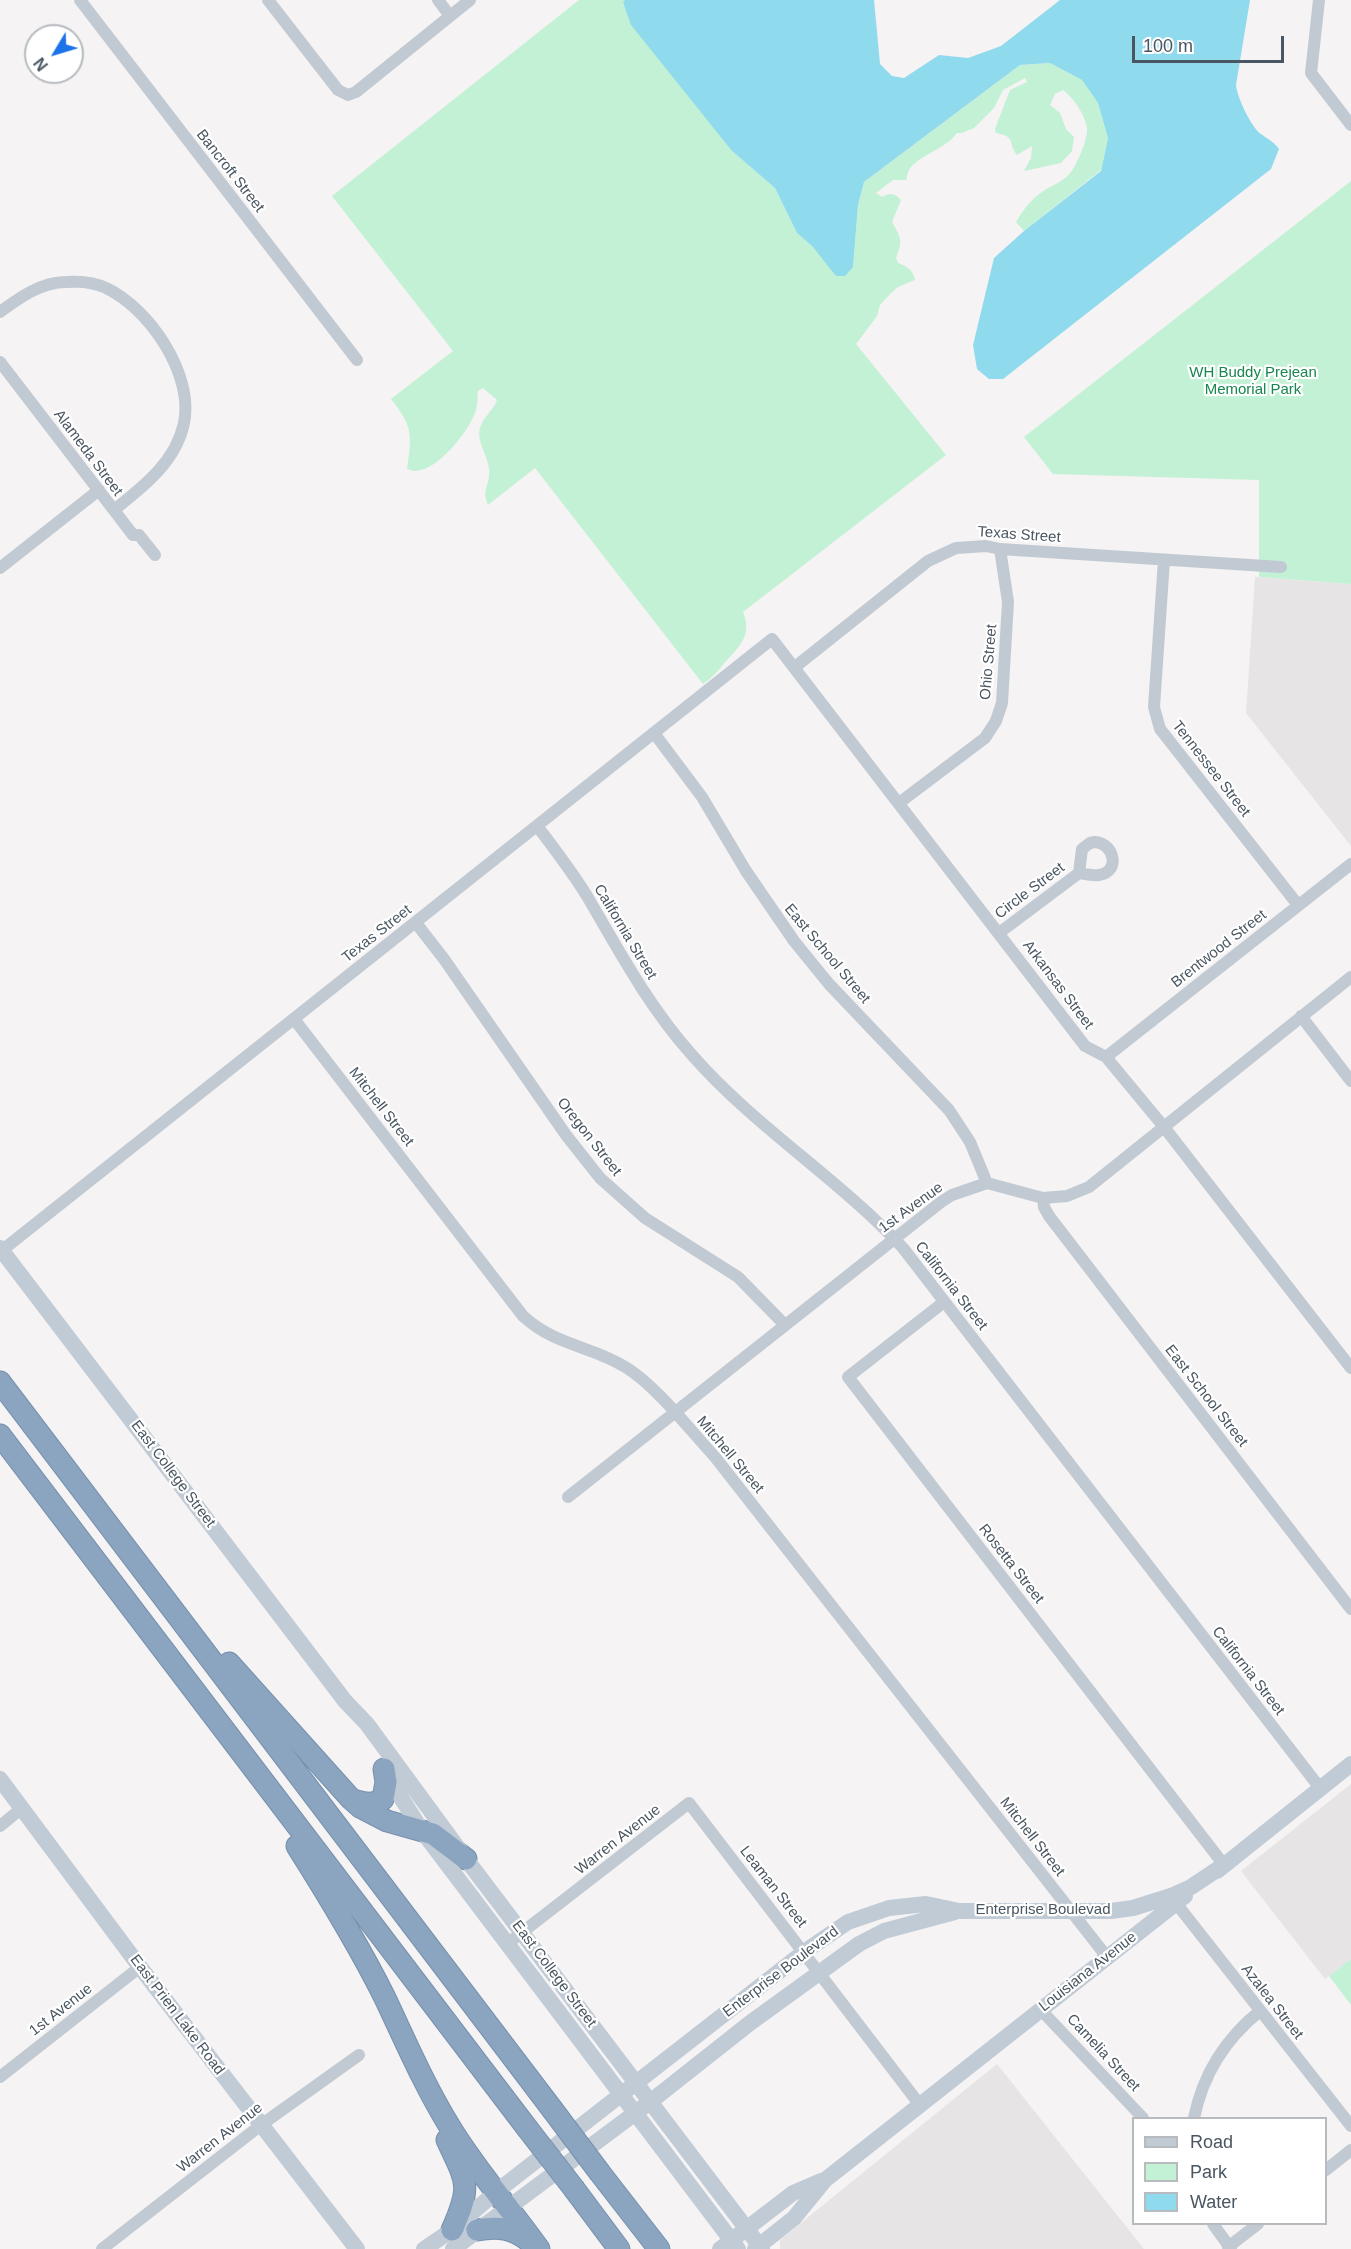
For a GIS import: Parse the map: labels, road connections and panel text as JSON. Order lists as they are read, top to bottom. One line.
{"streets":{"street":["Bancroft Street","Alameda Street","Texas Street","Ohio Street","Tennessee Street","Circle Street","California Street","Brentwood Street","East School Street","Arkansas Street","Mitchell Street","Oregon Street","1st Avenue","East College Street","Rosetta Street","Warren Avenue","Leaman Street","Enterprise Boulevad","Enterprise Boulevard","Louisiana Avenue","Azalea Street","East Prien Lake Road","Camelia Street"]},"crossings":[["Texas Street","Ohio Street"],["Texas Street","Tennessee Street"],["Texas Street","California Street"],["Texas Street","East School Street"],["Texas Street","Arkansas Street"],["Texas Street","Mitchell Street"],["Texas Street","Oregon Street"],["Texas Street","East College Street"],["Ohio Street","Arkansas Street"],["Tennessee Street","Brentwood Street"],["Circle Street","Arkansas Street"],["California Street","1st Avenue"],["California Street","Rosetta Street"],["Brentwood Street","Arkansas Street"],["East School Street","1st Avenue"],["Mitchell Street","1st Avenue"],["Mitchell Street","Enterprise Boulevad"],["Mitchell Street","Louisiana Avenue"],["Oregon Street","1st Avenue"],["1st Avenue","East Prien Lake Road"],["East College Street","Warren Avenue"],["East College Street","Enterprise Boulevard"],["East College Street","Louisiana Avenue"],["Rosetta Street","Enterprise Boulevad"],["Warren Avenue","Leaman Street"],["Warren Avenue","East Prien Lake Road"],["Leaman Street","Enterprise Boulevard"],["Leaman Street","Louisiana Avenue"],["Enterprise Boulevad","Enterprise Boulevard"],["Enterprise Boulevad","Louisiana Avenue"],["Enterprise Boulevad","Azalea Street"],["Louisiana Avenue","Azalea Street"],["Louisiana Avenue","Camelia Street"]],"parks":["WH Buddy Prejean Memorial Park"],"legend":["Road","Park","Water"],"scale_bar":"100 m","north":"bottom left"}
